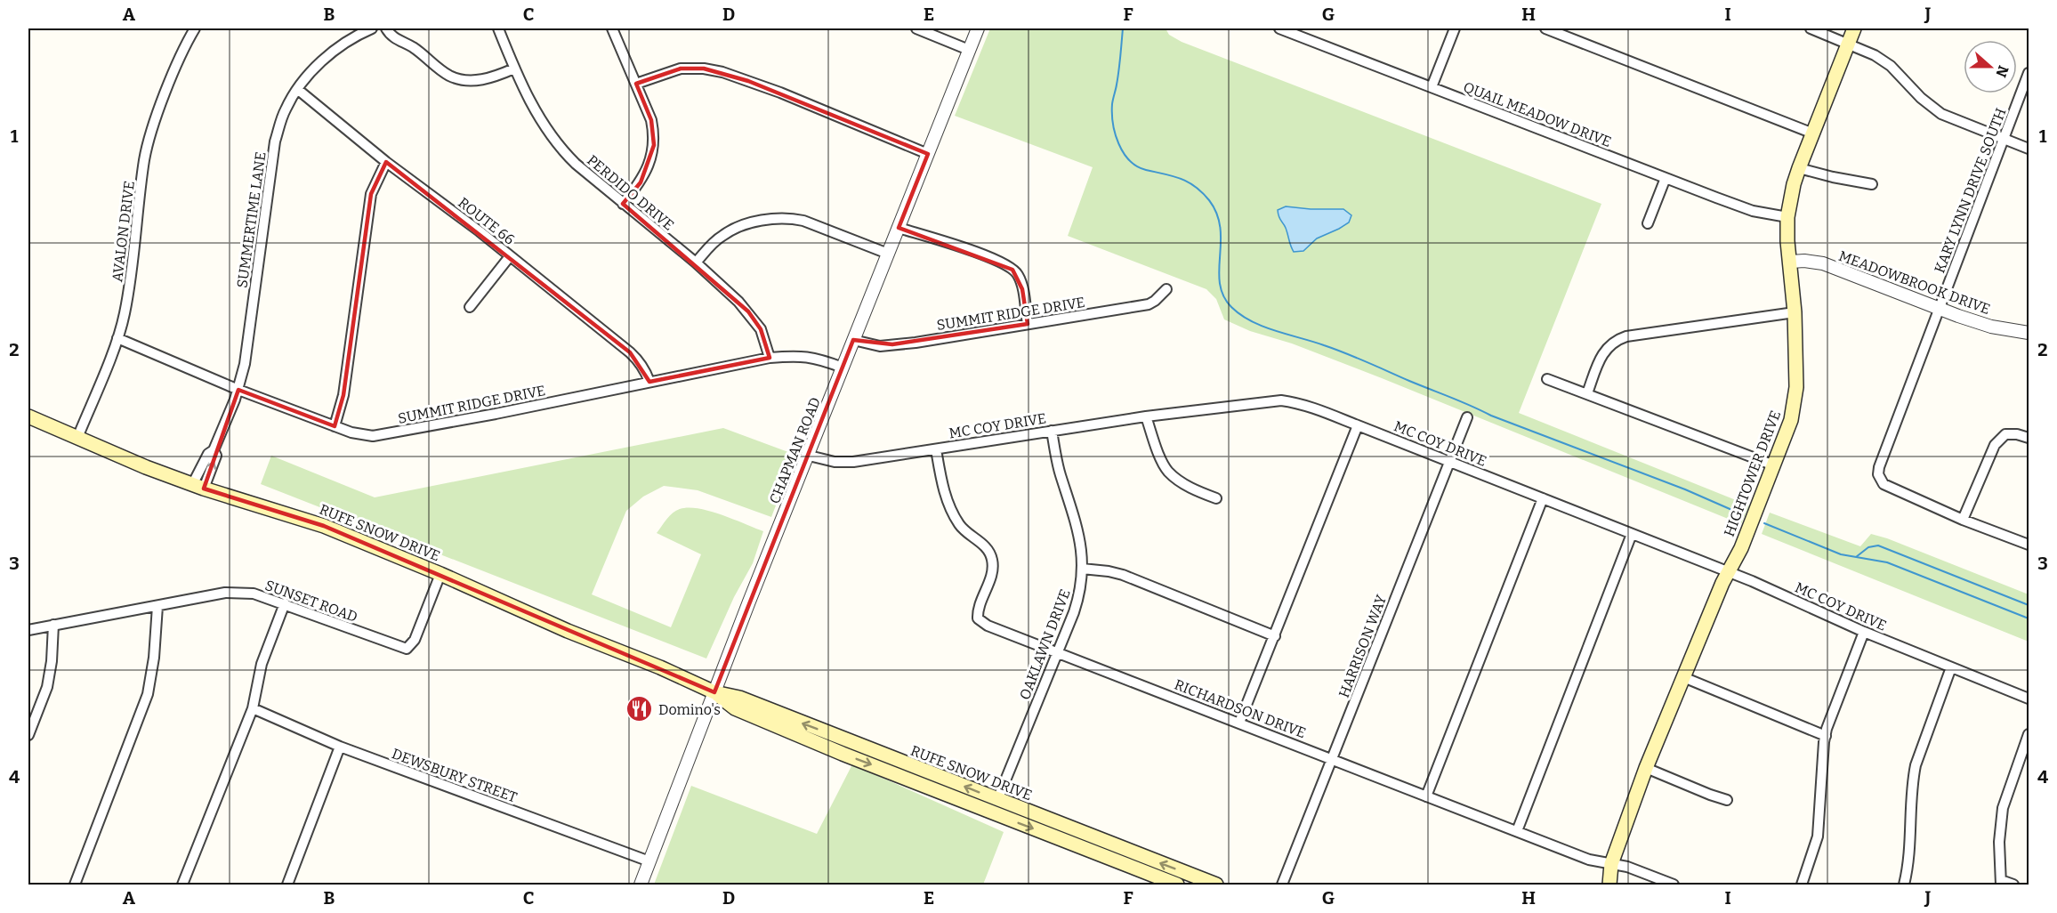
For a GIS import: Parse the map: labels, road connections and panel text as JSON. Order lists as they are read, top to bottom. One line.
{"streets":{"main road":["HIGHTOWER DRIVE","RUFE SNOW DRIVE"],"street":["QUAIL MEADOW DRIVE","KARY LYNN DRIVE SOUTH","PERDIDO DRIVE","SUMMERTIME LANE","ROUTE 66","AVALON DRIVE","MEADOWBROOK DRIVE","SUMMIT RIDGE DRIVE","MC COY DRIVE","CHAPMAN ROAD","SUNSET ROAD","OAKLAWN DRIVE","HARRISON WAY","RICHARDSON DRIVE","DEWSBURY STREET"]},"crossings":[["QUAIL MEADOW DRIVE","HIGHTOWER DRIVE"],["KARY LYNN DRIVE SOUTH","MEADOWBROOK DRIVE"],["PERDIDO DRIVE","SUMMIT RIDGE DRIVE"],["SUMMERTIME LANE","ROUTE 66"],["SUMMERTIME LANE","SUMMIT RIDGE DRIVE"],["SUMMERTIME LANE","RUFE SNOW DRIVE"],["ROUTE 66","SUMMIT RIDGE DRIVE"],["AVALON DRIVE","SUMMIT RIDGE DRIVE"],["AVALON DRIVE","RUFE SNOW DRIVE"],["MEADOWBROOK DRIVE","HIGHTOWER DRIVE"],["SUMMIT RIDGE DRIVE","CHAPMAN ROAD"],["MC COY DRIVE","CHAPMAN ROAD"],["MC COY DRIVE","HIGHTOWER DRIVE"],["MC COY DRIVE","OAKLAWN DRIVE"],["MC COY DRIVE","HARRISON WAY"],["MC COY DRIVE","RICHARDSON DRIVE"],["CHAPMAN ROAD","RUFE SNOW DRIVE"],["CHAPMAN ROAD","DEWSBURY STREET"],["HIGHTOWER DRIVE","RICHARDSON DRIVE"],["RUFE SNOW DRIVE","SUNSET ROAD"],["RUFE SNOW DRIVE","OAKLAWN DRIVE"],["OAKLAWN DRIVE","RICHARDSON DRIVE"],["HARRISON WAY","RICHARDSON DRIVE"]],"places":{"restaurant":["Domino's"]},"north":"right","grid":{"columns":["A","B","C","D","E","F","G","H","I","J"],"rows":["1","2","3","4"]}}
